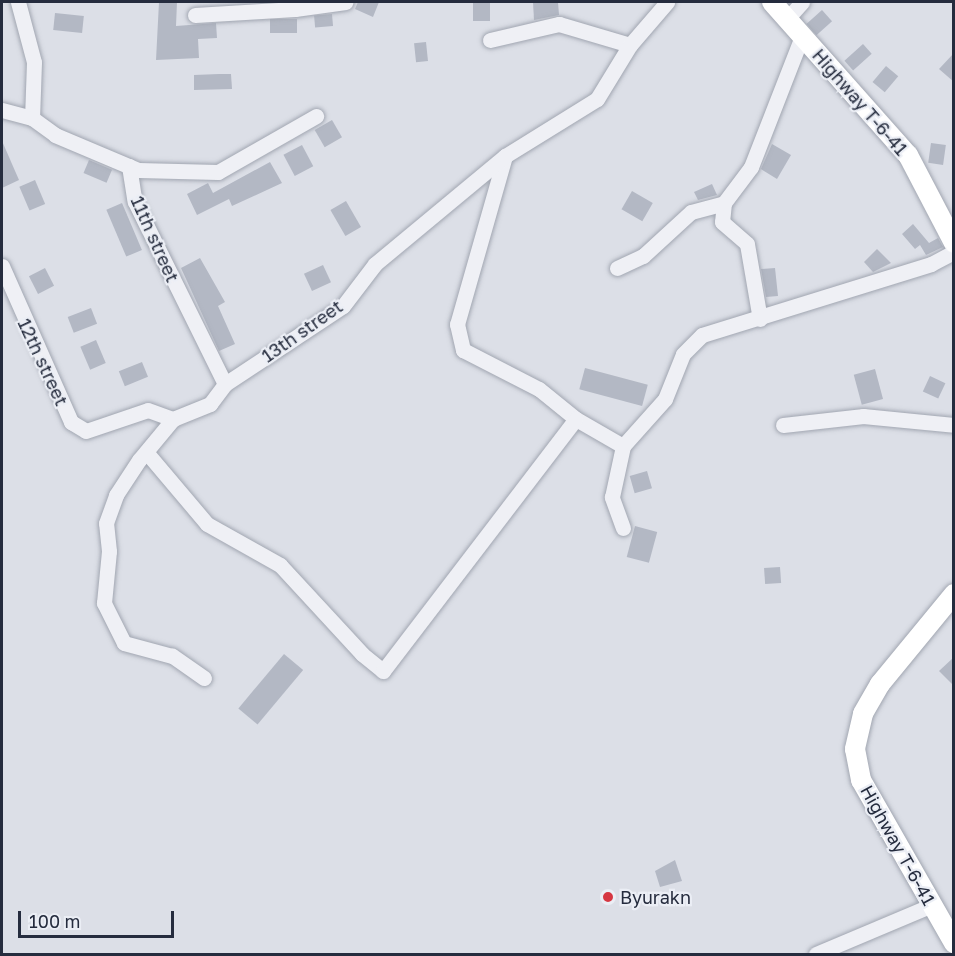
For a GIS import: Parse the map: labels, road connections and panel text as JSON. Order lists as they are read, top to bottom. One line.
{"streets":{"main road":["Highway T-6-41"],"street":["11th street","13th street","12th street"]},"crossings":[["11th street","13th street"],["13th street","12th street"]],"places":["Byurakn"],"scale_bar":"100 m"}
